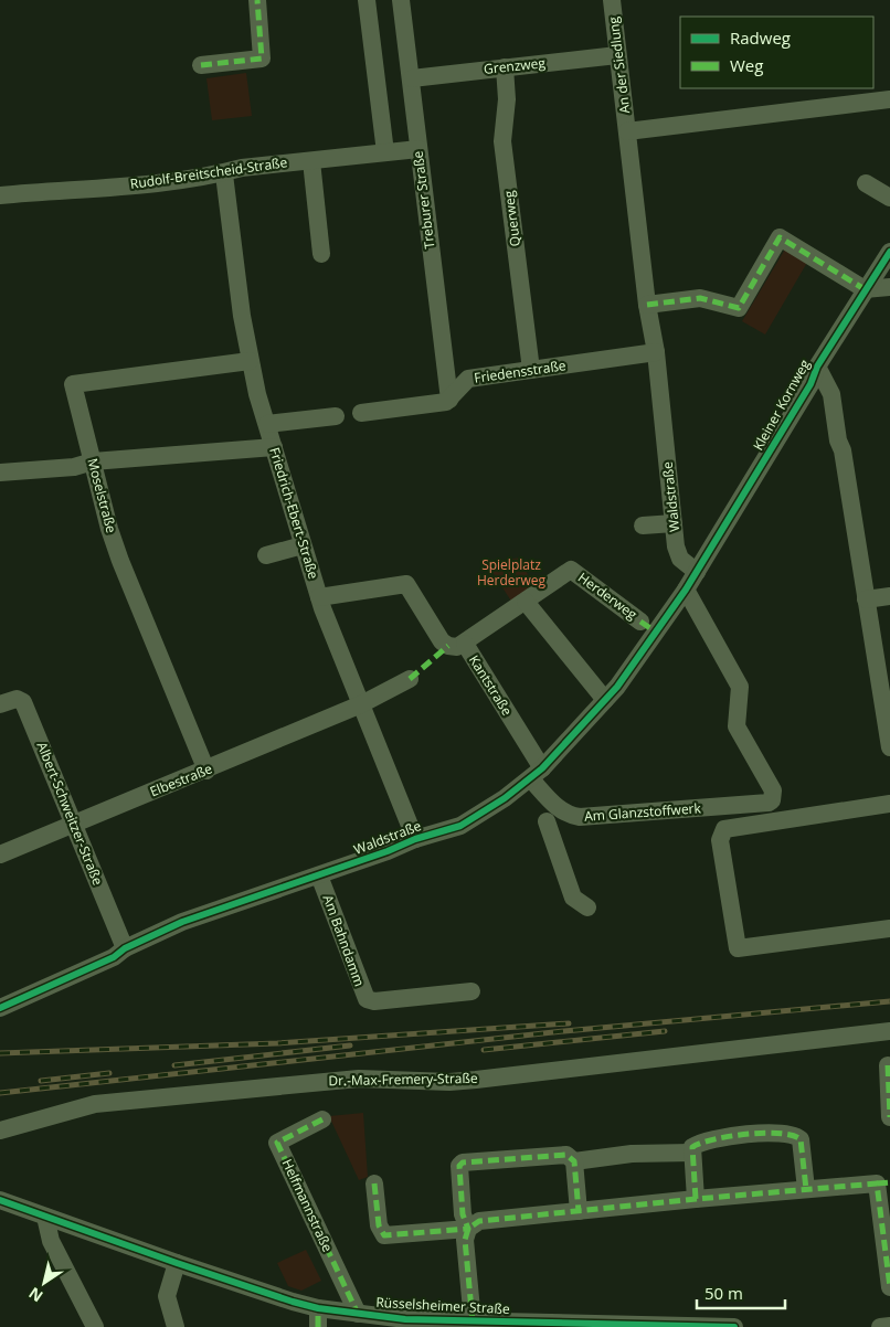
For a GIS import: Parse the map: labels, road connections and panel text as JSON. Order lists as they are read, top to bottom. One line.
{"streets":{"street":["An der Siedlung","Grenzweg","Rudolf-Breitscheid-Straße","Treburer Straße","Querweg","Friedensstraße","Kleiner Kornweg","Moselstraße","Waldstraße","Friedrich-Ebert-Straße","Herderweg","Kantstraße","Elbestraße","Am Glanzstoffwerk","Albert-Schweitzer-Straße","Am Bahndamm","Dr.-Max-Fremery-Straße","Helfmannstraße","Rüsselsheimer Straße"]},"crossings":[["An der Siedlung","Grenzweg"],["An der Siedlung","Waldstraße"],["Grenzweg","Treburer Straße"],["Grenzweg","Querweg"],["Rudolf-Breitscheid-Straße","Treburer Straße"],["Rudolf-Breitscheid-Straße","Friedrich-Ebert-Straße"],["Treburer Straße","Friedensstraße"],["Querweg","Friedensstraße"],["Friedensstraße","Waldstraße"],["Kleiner Kornweg","Waldstraße"],["Moselstraße","Friedrich-Ebert-Straße"],["Moselstraße","Elbestraße"],["Waldstraße","Friedrich-Ebert-Straße"],["Waldstraße","Kantstraße"],["Waldstraße","Am Glanzstoffwerk"],["Waldstraße","Albert-Schweitzer-Straße"],["Waldstraße","Am Bahndamm"],["Friedrich-Ebert-Straße","Kantstraße"],["Friedrich-Ebert-Straße","Elbestraße"],["Herderweg","Kantstraße"],["Kantstraße","Am Glanzstoffwerk"],["Elbestraße","Albert-Schweitzer-Straße"],["Helfmannstraße","Rüsselsheimer Straße"]],"parks":["Spielplatz Herderweg"],"legend":["Radweg","Weg"],"scale_bar":"50 m","north":"bottom left"}
